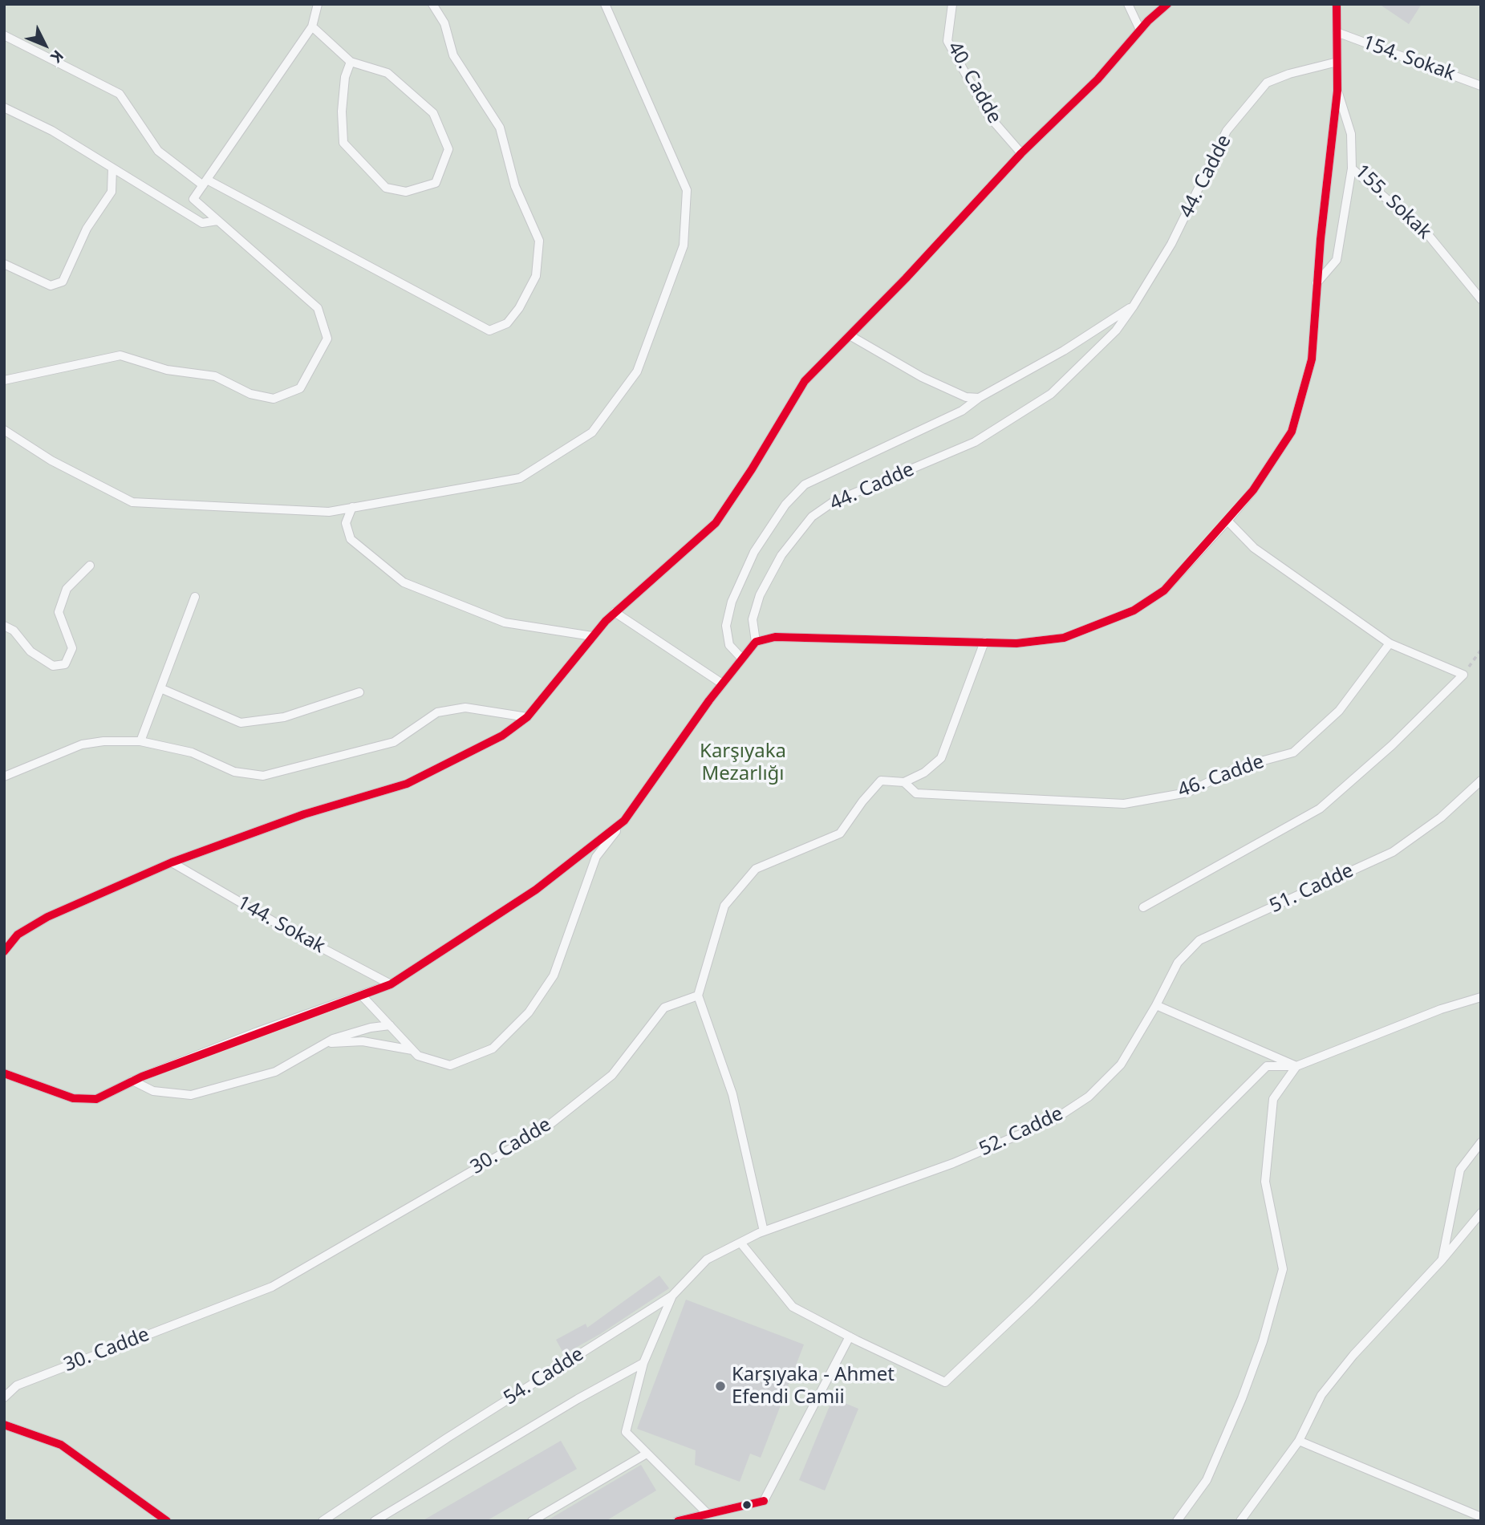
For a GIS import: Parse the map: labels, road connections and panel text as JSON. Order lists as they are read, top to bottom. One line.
{"streets":{"lane":["154. Sokak","40. Cadde","44. Cadde","155. Sokak","46. Cadde","51. Cadde","144. Sokak","52. Cadde","30. Cadde","54. Cadde"]},"crossings":[["51. Cadde","52. Cadde"],["52. Cadde","54. Cadde"]],"parks":["Karşıyaka Mezarlığı"],"places":["Karşıyaka - Ahmet Efendi Camii"],"north":"bottom right"}
